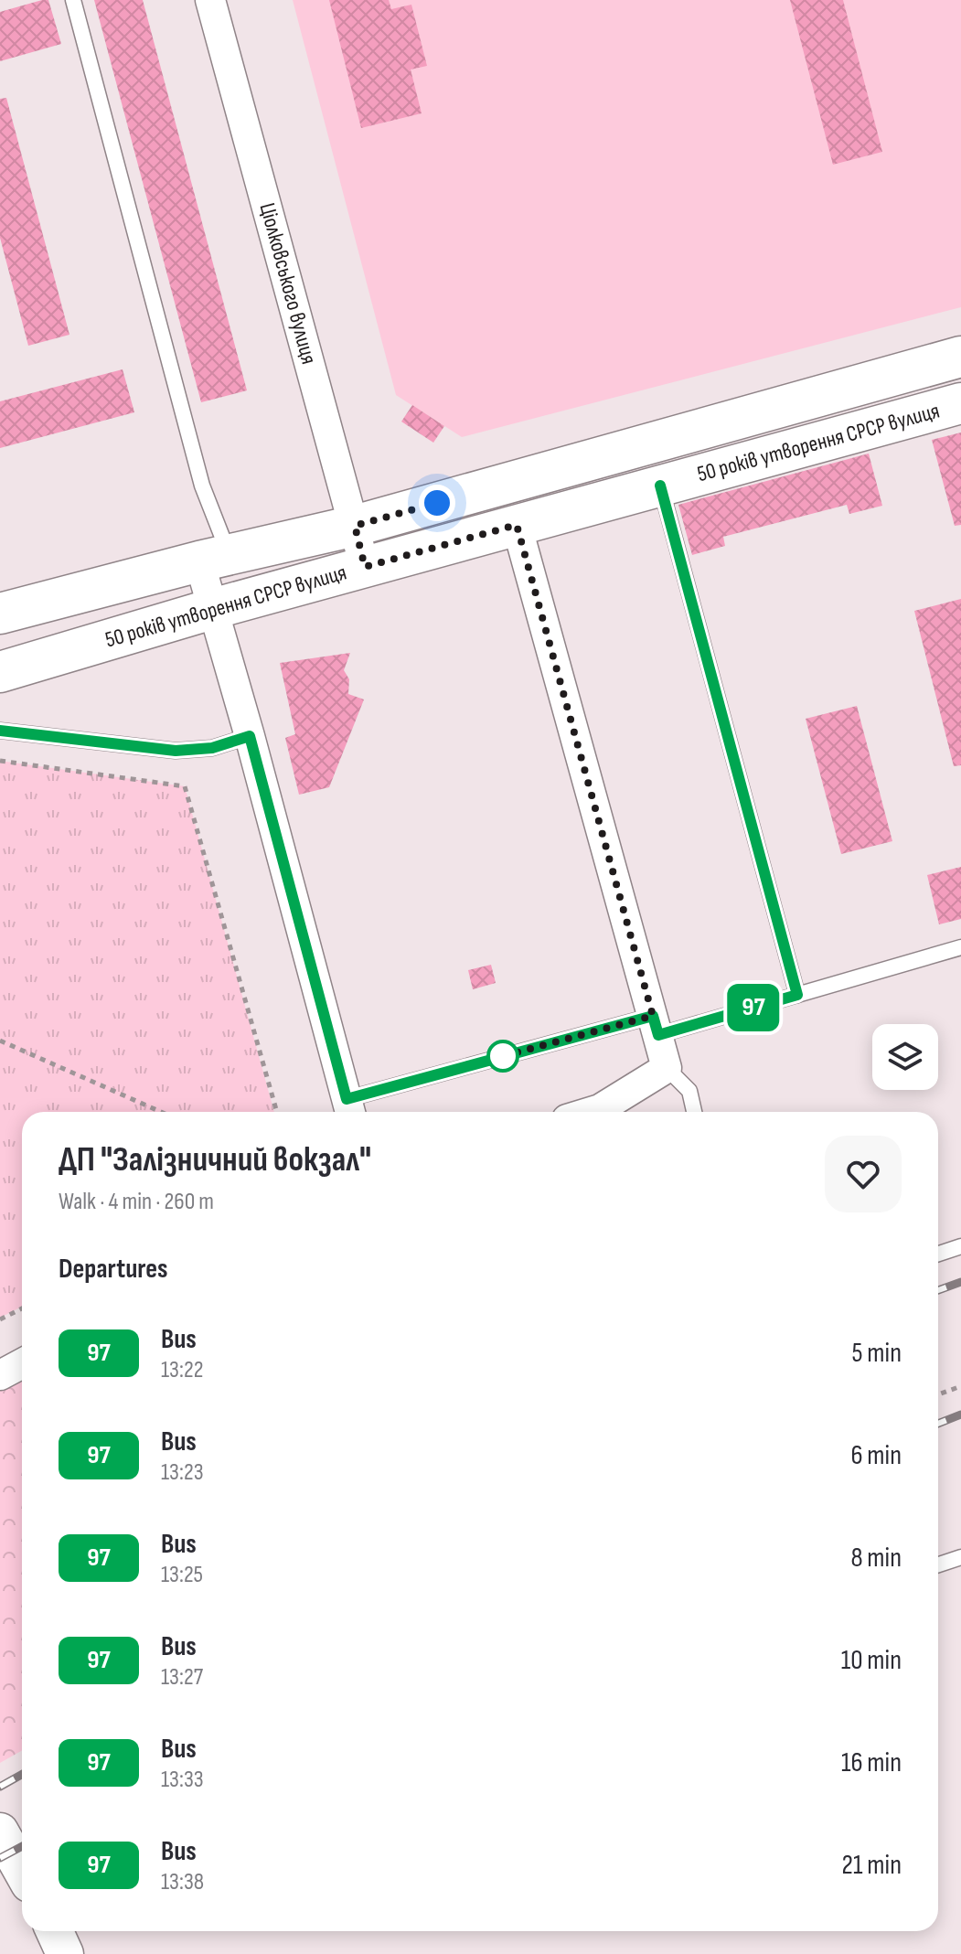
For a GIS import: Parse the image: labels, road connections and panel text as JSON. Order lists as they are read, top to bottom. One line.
{"streets":{"main road":["50 років утворення СРСР вулиця"],"street":["Ціолковського вулиця"]},"crossings":[["Ціолковського вулиця","50 років утворення СРСР вулиця"]],"lines":["bus line 97"],"page":{"on_map":"97","heading":[["ДП \"Залізничний вокзал\"","Walk · 4 min · 260 m"],"Departures"],"list":[{"mark":"97","name":"Bus","note":"13:22","value":"5 min"},{"mark":"97","name":"Bus","note":"13:23","value":"6 min"},{"mark":"97","name":"Bus","note":"13:25","value":"8 min"},{"mark":"97","name":"Bus","note":"13:27","value":"10 min"},{"mark":"97","name":"Bus","note":"13:33","value":"16 min"},{"mark":"97","name":"Bus","note":"13:38","value":"21 min"}]}}
